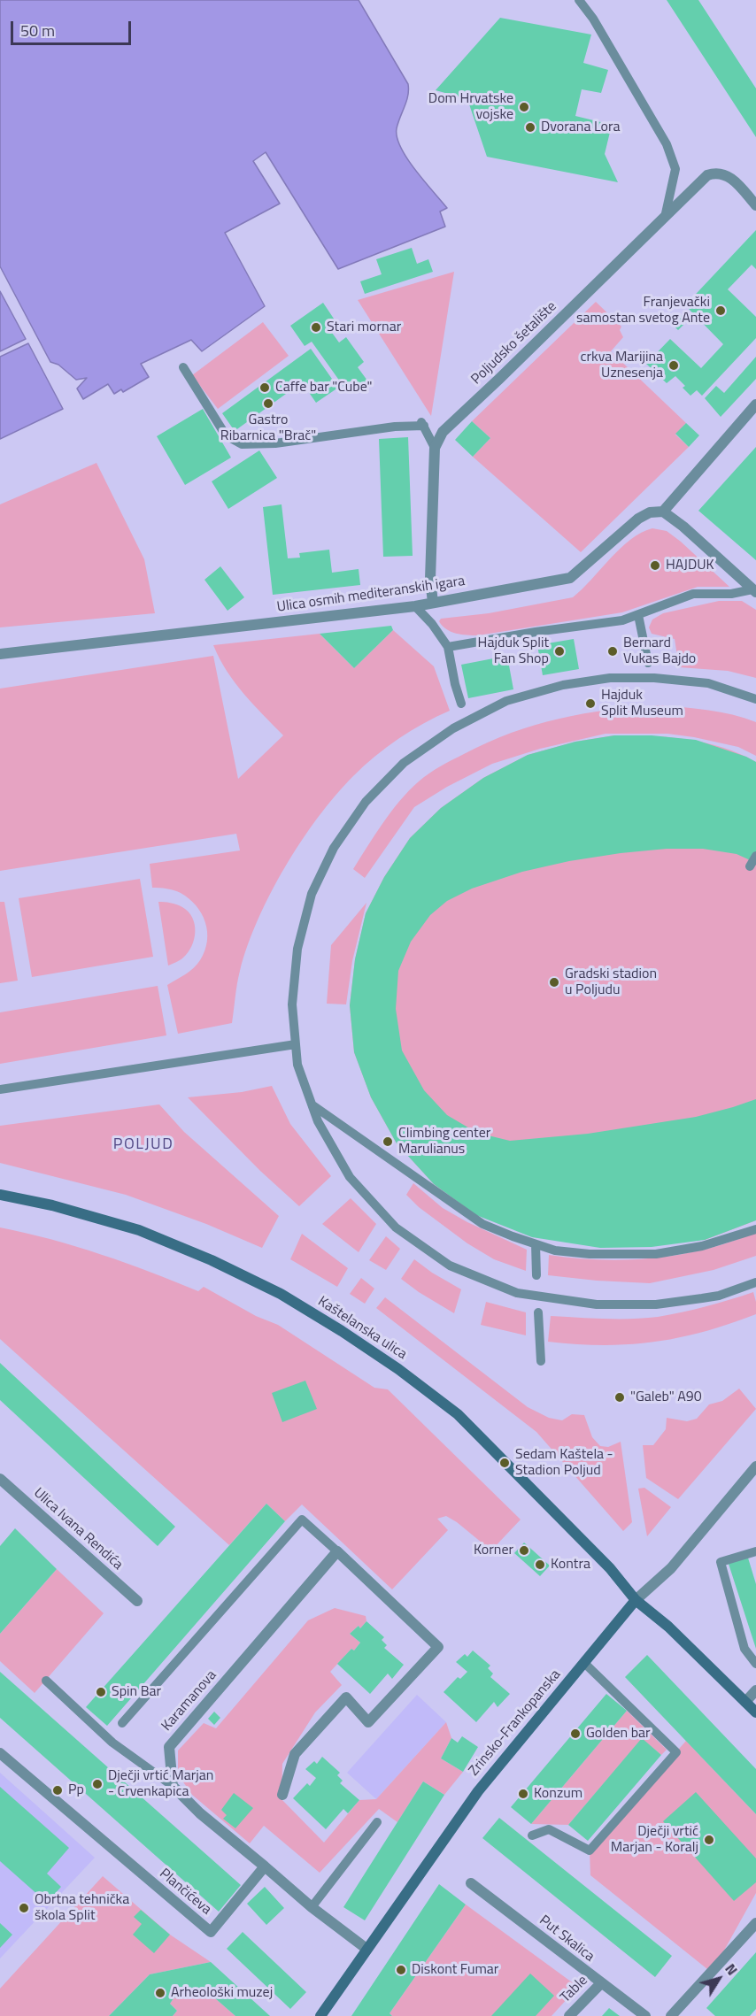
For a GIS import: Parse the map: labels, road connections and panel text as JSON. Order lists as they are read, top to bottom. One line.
{"streets":{"main road":["Kaštelanska ulica","Zrinsko-Frankopanska"],"street":["Poljudsko šetalište","Ulica osmih mediteranskih igara","Ulica Ivana Rendića","Karamanova","Plančićeva","Put Skalica","Table"]},"crossings":[["Kaštelanska ulica","Zrinsko-Frankopanska"],["Put Skalica","Table"]],"districts":["POLJUD"],"places":["Dom Hrvatske vojske","Dvorana Lora","Franjevački samostan svetog Ante","Stari mornar","crkva Marijina Uznesenja","Caffe bar \"Cube\"","Gastro Ribarnica \"Brač\"","HAJDUK","Hajduk Split Fan Shop","Bernard Vukas Bajdo","Hajduk Split Museum","Gradski stadion u Poljudu","Climbing center Marulianus","\"Galeb\" A90","Sedam Kaštela - Stadion Poljud","Korner","Kontra","Spin Bar","Golden bar","Dječji vrtić Marjan - Crvenkapica","Pp","Konzum","Dječji vrtić Marjan - Koralj","Obrtna tehnička škola Split","Diskont Fumar","Arheološki muzej"],"scale_bar":"50 m","north":"top right"}
